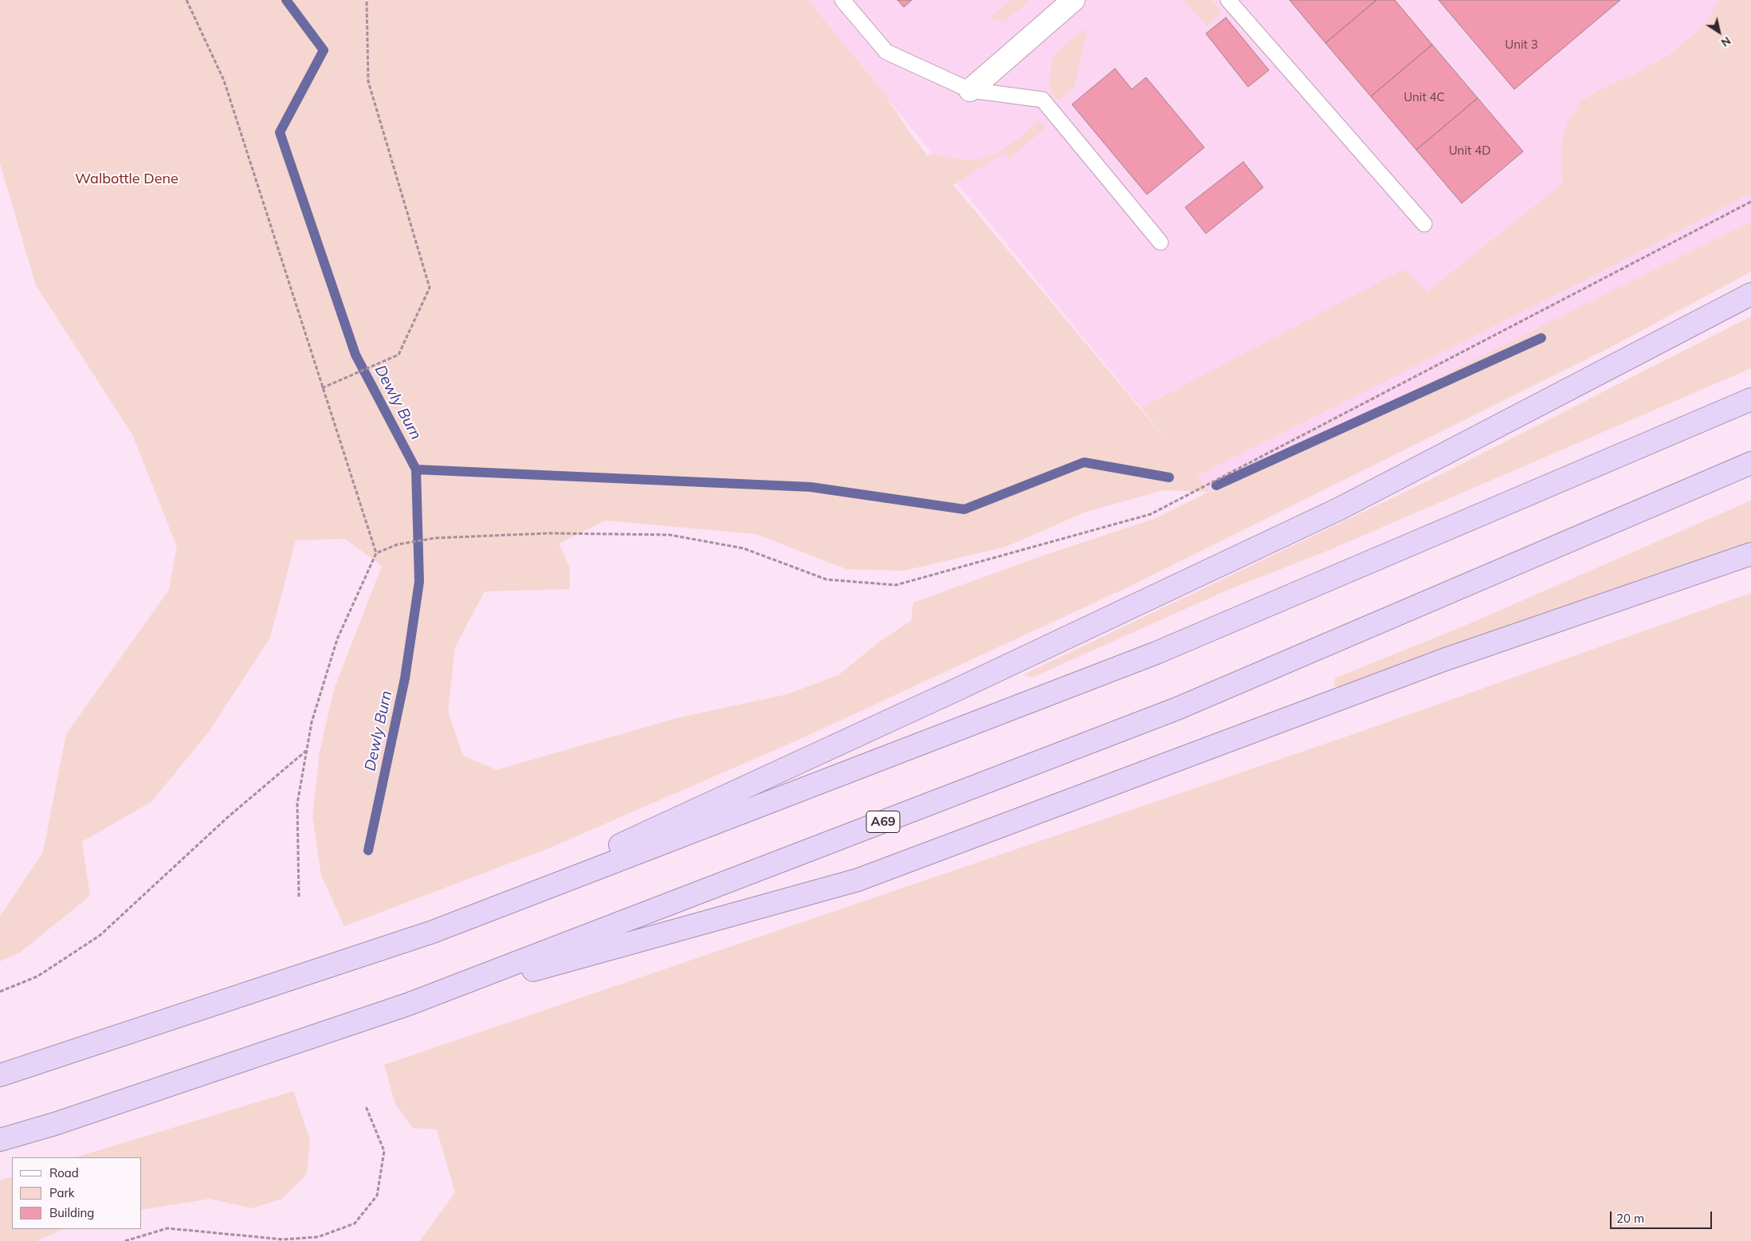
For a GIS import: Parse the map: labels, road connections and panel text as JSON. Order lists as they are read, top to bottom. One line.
{"streets":{"highway":["A69"]},"water":["Dewly Burn"],"parks":["Walbottle Dene"],"house_numbers":["Unit 3","Unit 4C","Unit 4D"],"legend":["Road","Park","Building"],"scale_bar":"20 m","north":"bottom right"}
